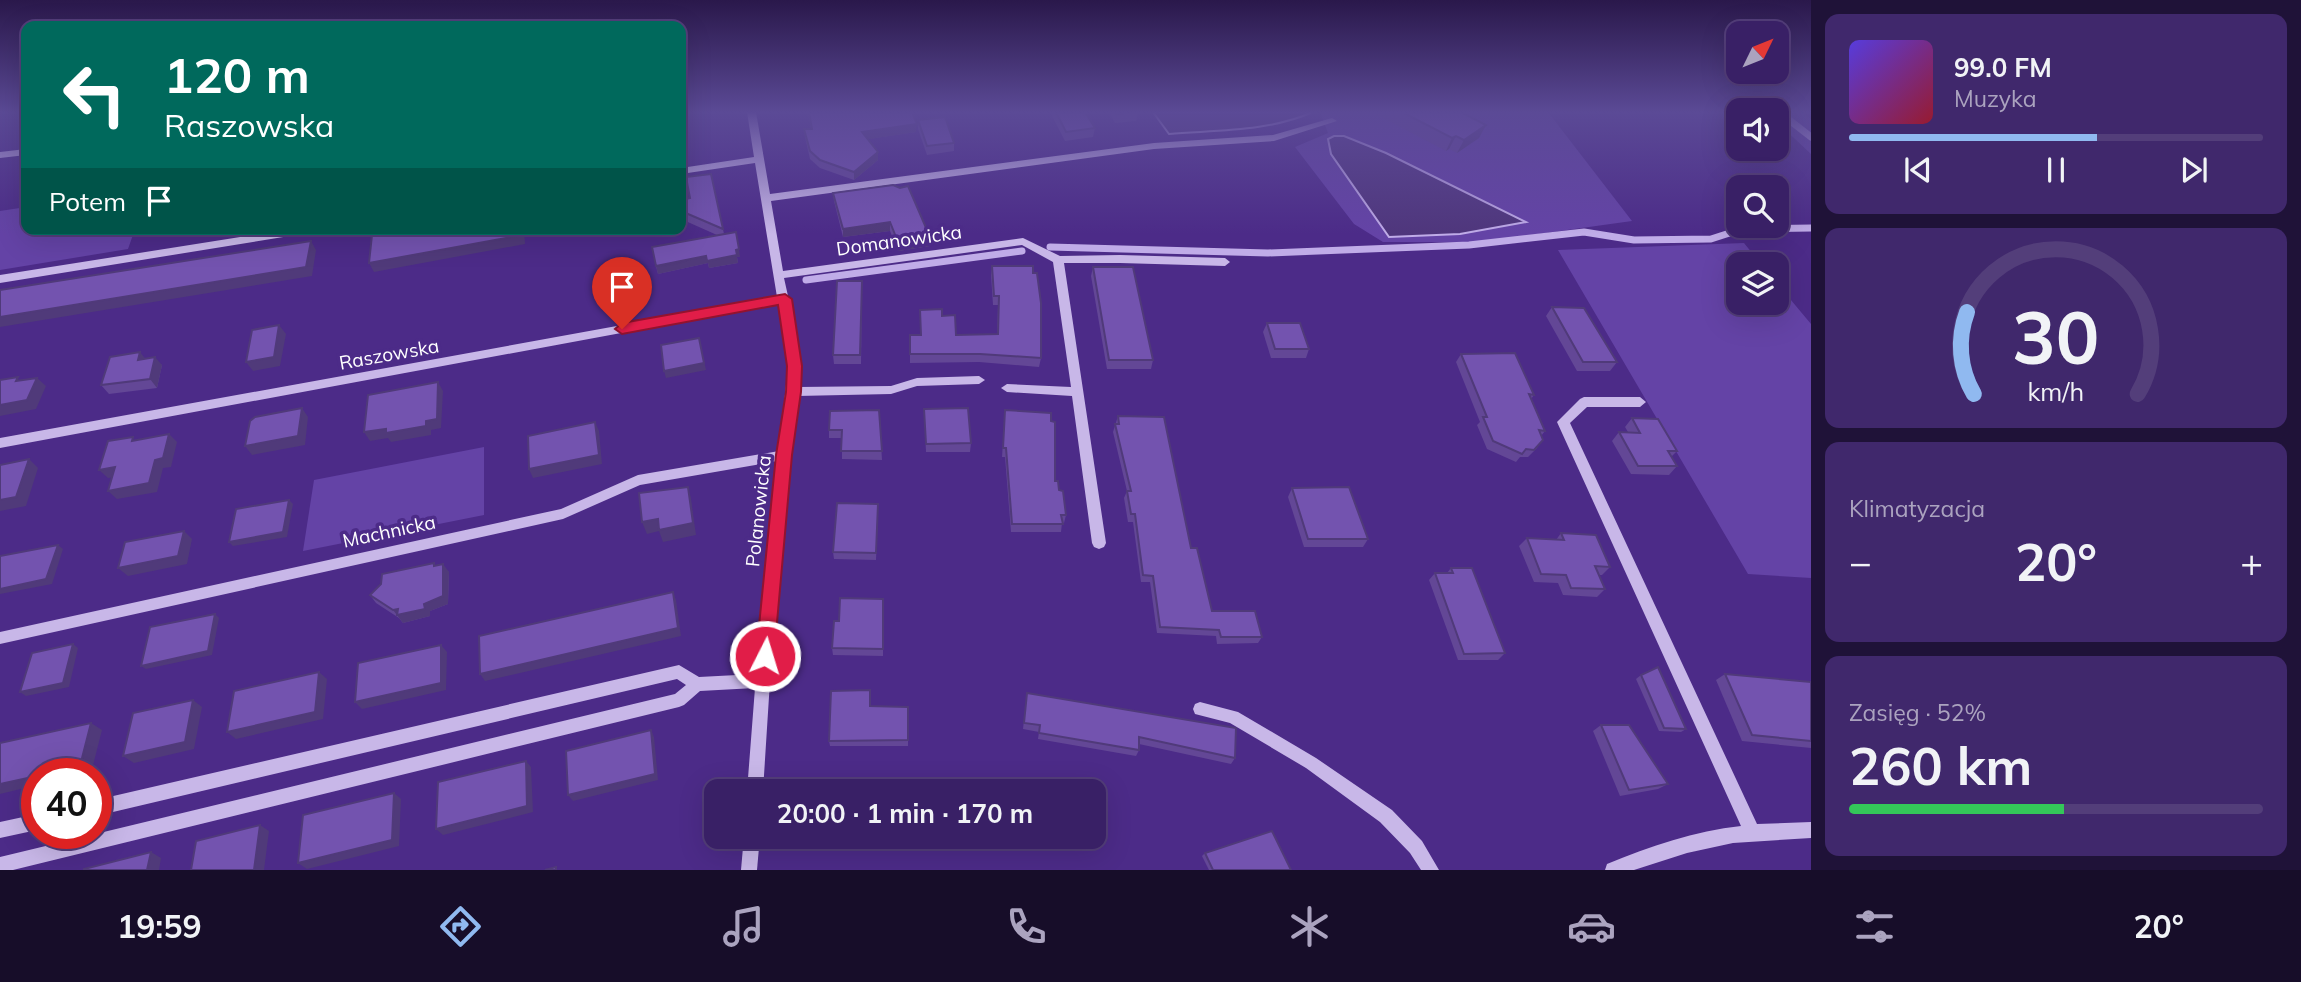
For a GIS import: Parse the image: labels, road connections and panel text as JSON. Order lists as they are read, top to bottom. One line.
{"streets":{"street":["Domanowicka","Raszowska","Polanowicka","Machnicka"]},"crossings":[["Domanowicka","Polanowicka"],["Raszowska","Polanowicka"],["Polanowicka","Machnicka"]],"north":"top right","page":{"turn":["120 m","Raszowska"],"song":["99.0 FM","Muzyka"],"then":"Potem","tile":["Klimatyzacja",["Zasięg · 52%","260 km"]],"heat":["−","20°","+"],"limit":"40","trip":"20:00 · 1 min · 170 m","tabs":["19:59","20°"],"gauge":["30","km/h"]}}
